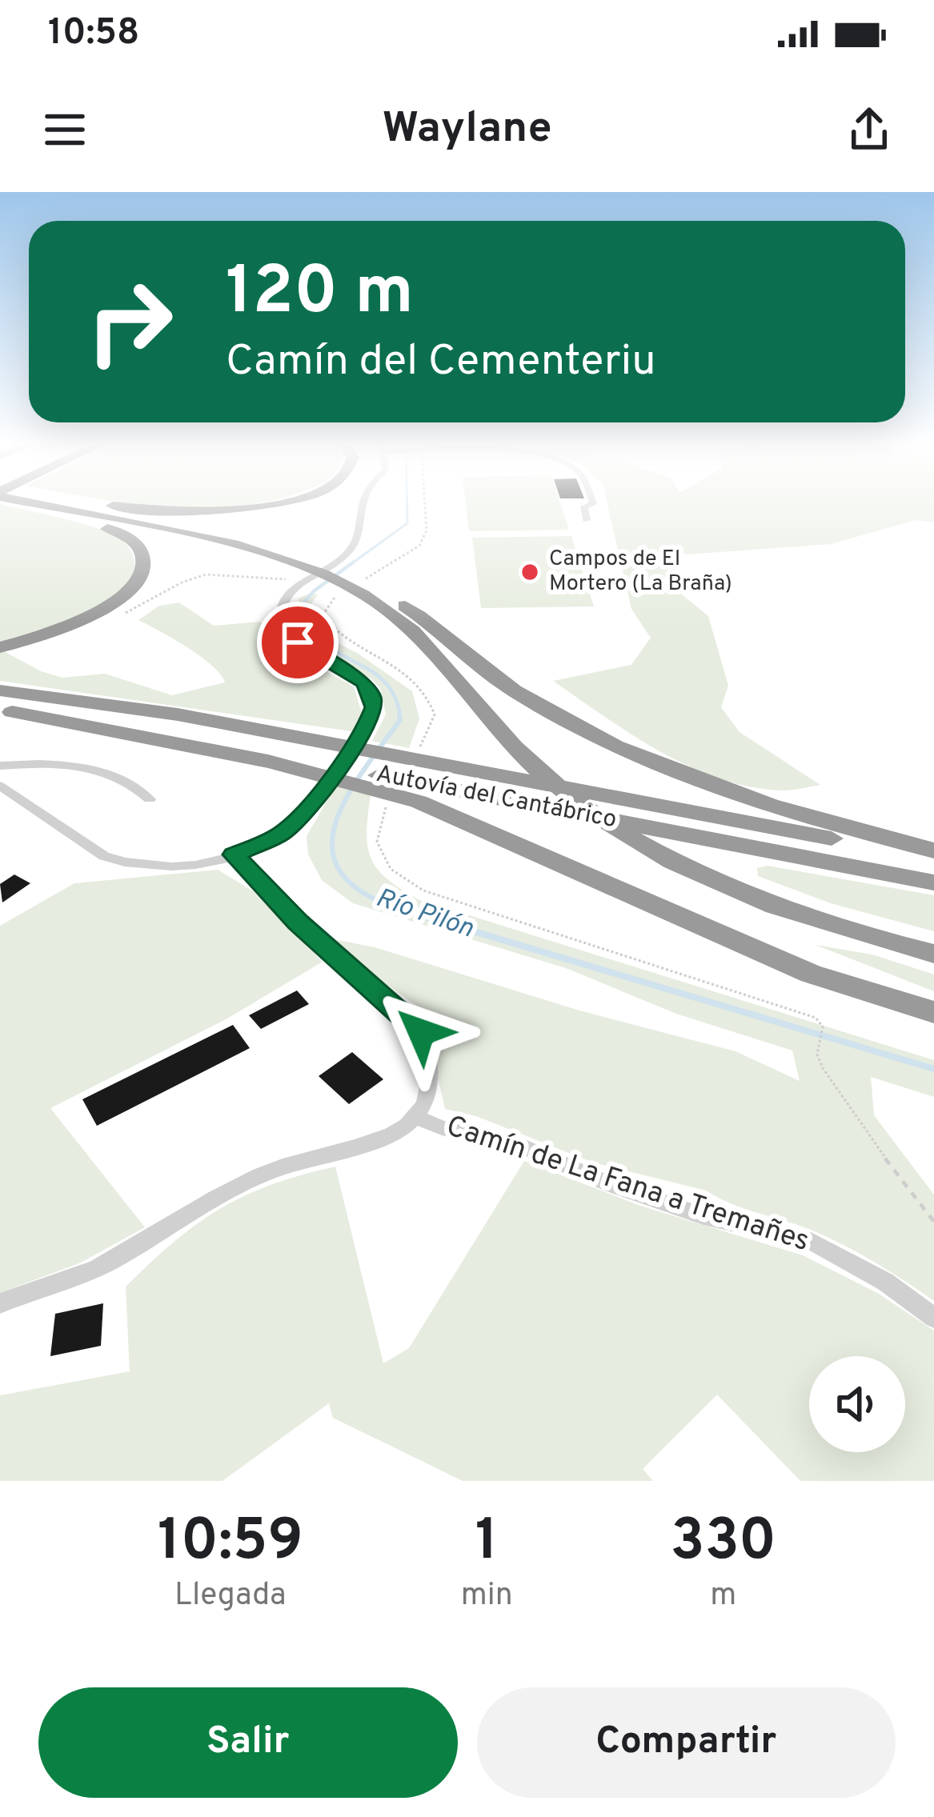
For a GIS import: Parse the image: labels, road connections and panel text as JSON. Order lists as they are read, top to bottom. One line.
{"streets":{"highway":["Autovía del Cantábrico"],"street":["Camín de La Fana a Tremañes"]},"water":["Río Pilón"],"places":["Campos de El Mortero (La Braña)"],"page":{"status":"10:58","header":"Waylane","turn":["120 m","Camín del Cementeriu"],"eta":["10:59","Llegada","1","min","330","m"],"buttons":["Salir","Compartir"]}}
